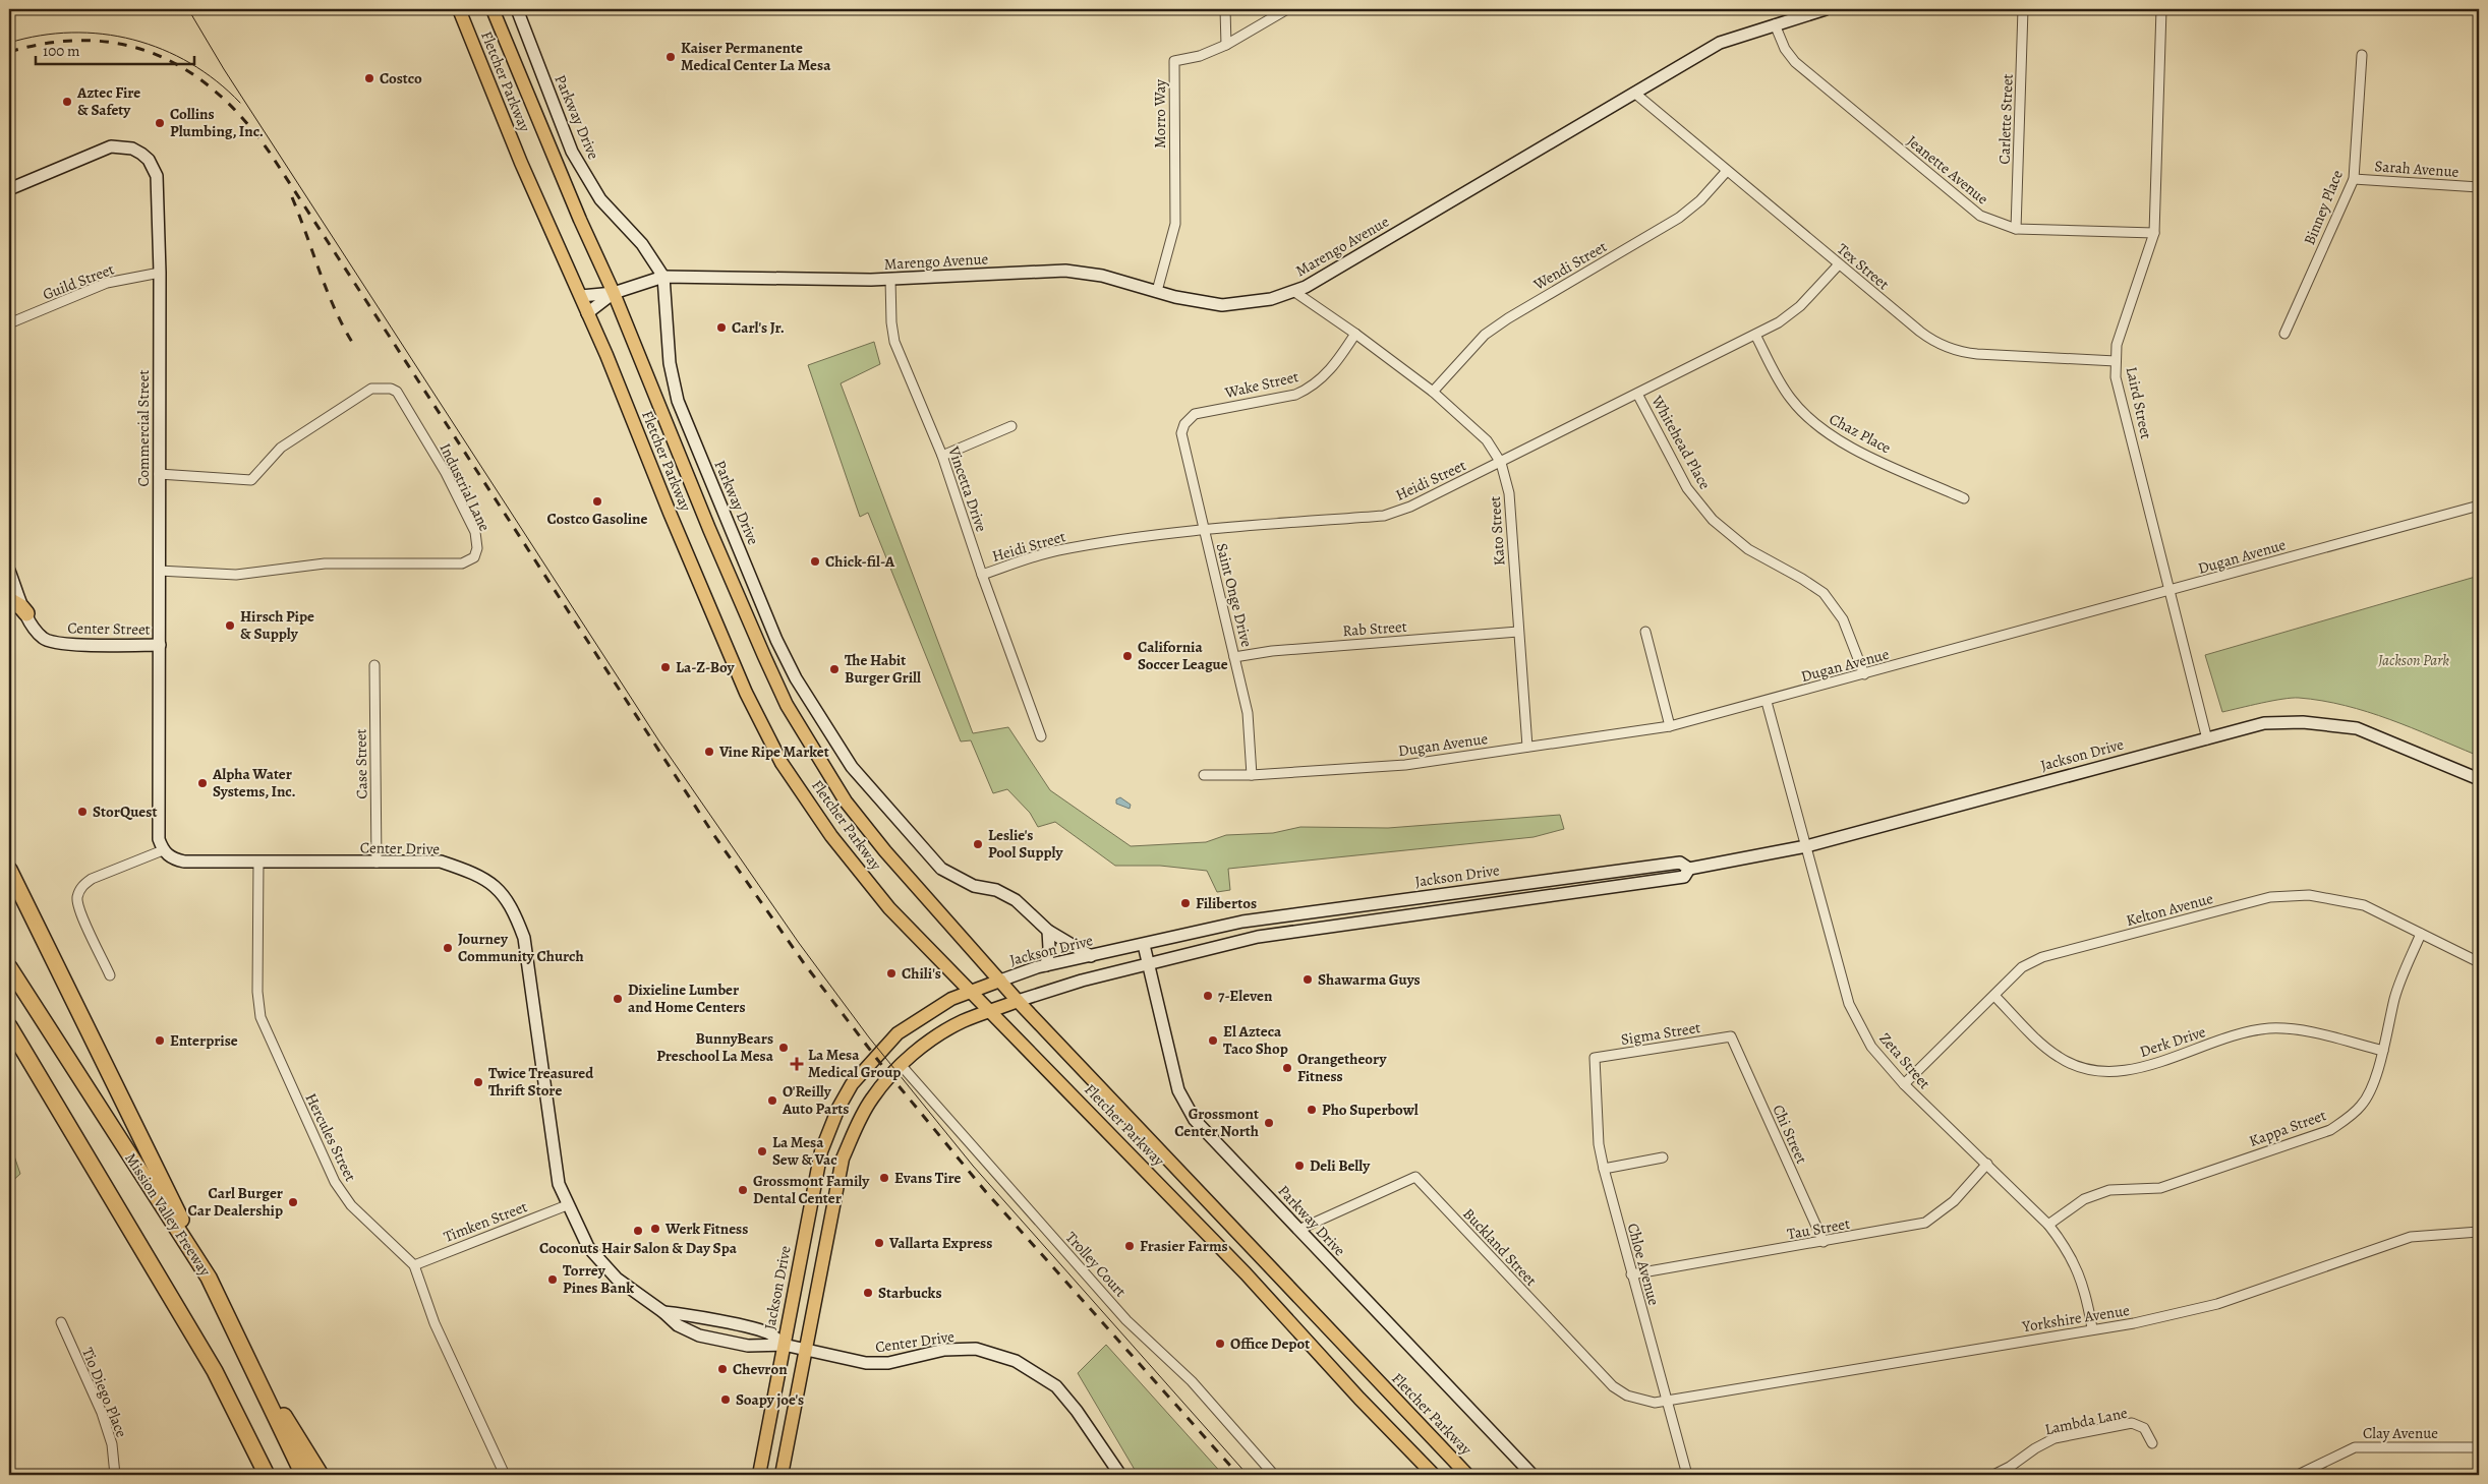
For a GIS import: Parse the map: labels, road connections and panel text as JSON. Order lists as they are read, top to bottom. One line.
{"streets":{"highway":["Mission Valley Freeway"],"main road":["Fletcher Parkway","Parkway Drive","Marengo Avenue","Commercial Street","Center Street","Jackson Drive","Center Drive"],"street":["Morro Way","Carlette Street","Sarah Avenue","Jeanette Avenue","Binney Place","Wendi Street","Tex Street","Guild Street","Wake Street","Laird Street","Chaz Place","Whitehead Place","Heidi Street","Industrial Lane","Vincetta Drive","Kato Street","Dugan Avenue","Saint Onge Drive","Rab Street","Case Street","Kelton Avenue","Sigma Street","Derk Drive","Zeta Street","Kappa Street","Chi Street","Hercules Street","Timken Street","Tau Street","Buckland Street","Trolley Court","Chloe Avenue","Yorkshire Avenue","Tio Diego Place","Lambda Lane","Clay Avenue"]},"crossings":[["Fletcher Parkway","Marengo Avenue"],["Fletcher Parkway","Jackson Drive"],["Morro Way","Marengo Avenue"],["Parkway Drive","Marengo Avenue"],["Parkway Drive","Jackson Drive"],["Parkway Drive","Buckland Street"],["Carlette Street","Jeanette Avenue"],["Sarah Avenue","Binney Place"],["Jeanette Avenue","Marengo Avenue"],["Jeanette Avenue","Laird Street"],["Marengo Avenue","Tex Street"],["Marengo Avenue","Vincetta Drive"],["Marengo Avenue","Kato Street"],["Wendi Street","Tex Street"],["Wendi Street","Kato Street"],["Tex Street","Laird Street"],["Tex Street","Heidi Street"],["Guild Street","Commercial Street"],["Wake Street","Kato Street"],["Wake Street","Saint Onge Drive"],["Laird Street","Dugan Avenue"],["Laird Street","Jackson Drive"],["Commercial Street","Industrial Lane"],["Commercial Street","Center Street"],["Commercial Street","Center Drive"],["Chaz Place","Heidi Street"],["Whitehead Place","Heidi Street"],["Whitehead Place","Dugan Avenue"],["Heidi Street","Vincetta Drive"],["Heidi Street","Kato Street"],["Heidi Street","Saint Onge Drive"],["Kato Street","Dugan Avenue"],["Kato Street","Rab Street"],["Dugan Avenue","Saint Onge Drive"],["Dugan Avenue","Zeta Street"],["Saint Onge Drive","Rab Street"],["Jackson Drive","Center Drive"],["Jackson Drive","Zeta Street"],["Jackson Drive","Trolley Court"],["Case Street","Center Drive"],["Center Drive","Hercules Street"],["Center Drive","Timken Street"],["Kelton Avenue","Derk Drive"],["Kelton Avenue","Zeta Street"],["Kelton Avenue","Kappa Street"],["Sigma Street","Chi Street"],["Sigma Street","Chloe Avenue"],["Derk Drive","Kappa Street"],["Zeta Street","Kappa Street"],["Zeta Street","Tau Street"],["Zeta Street","Yorkshire Avenue"],["Chi Street","Tau Street"],["Hercules Street","Timken Street"],["Tau Street","Chloe Avenue"],["Buckland Street","Chloe Avenue"],["Buckland Street","Yorkshire Avenue"],["Chloe Avenue","Yorkshire Avenue"]],"parks":["Jackson Park"],"places":{"other":["Kaiser Permanente Medical Center La Mesa","Costco","Aztec Fire & Safety","Collins Plumbing, Inc.","Carl's Jr.","Costco Gasoline","Chick-fil-A","Hirsch Pipe & Supply","California Soccer League","La-Z-Boy","The Habit Burger Grill","Vine Ripe Market","Alpha Water Systems, Inc.","StorQuest","Leslie's Pool Supply","Filibertos","Journey Community Church","Chili's","Shawarma Guys","7-Eleven","Dixieline Lumber and Home Centers","Enterprise","El Azteca Taco Shop","BunnyBears Preschool La Mesa","Orangetheory Fitness","Twice Treasured Thrift Store","O'Reilly Auto Parts","Pho Superbowl","Grossmont Center North","La Mesa Sew & Vac","Deli Belly","Evans Tire","Grossmont Family Dental Center","Carl Burger Car Dealership","Werk Fitness","Coconuts Hair Salon & Day Spa","Vallarta Express","Frasier Farms","Torrey Pines Bank","Starbucks","Office Depot","Chevron","Soapy joe's"],"health":["La Mesa Medical Group"]},"scale_bar":"100 m"}
